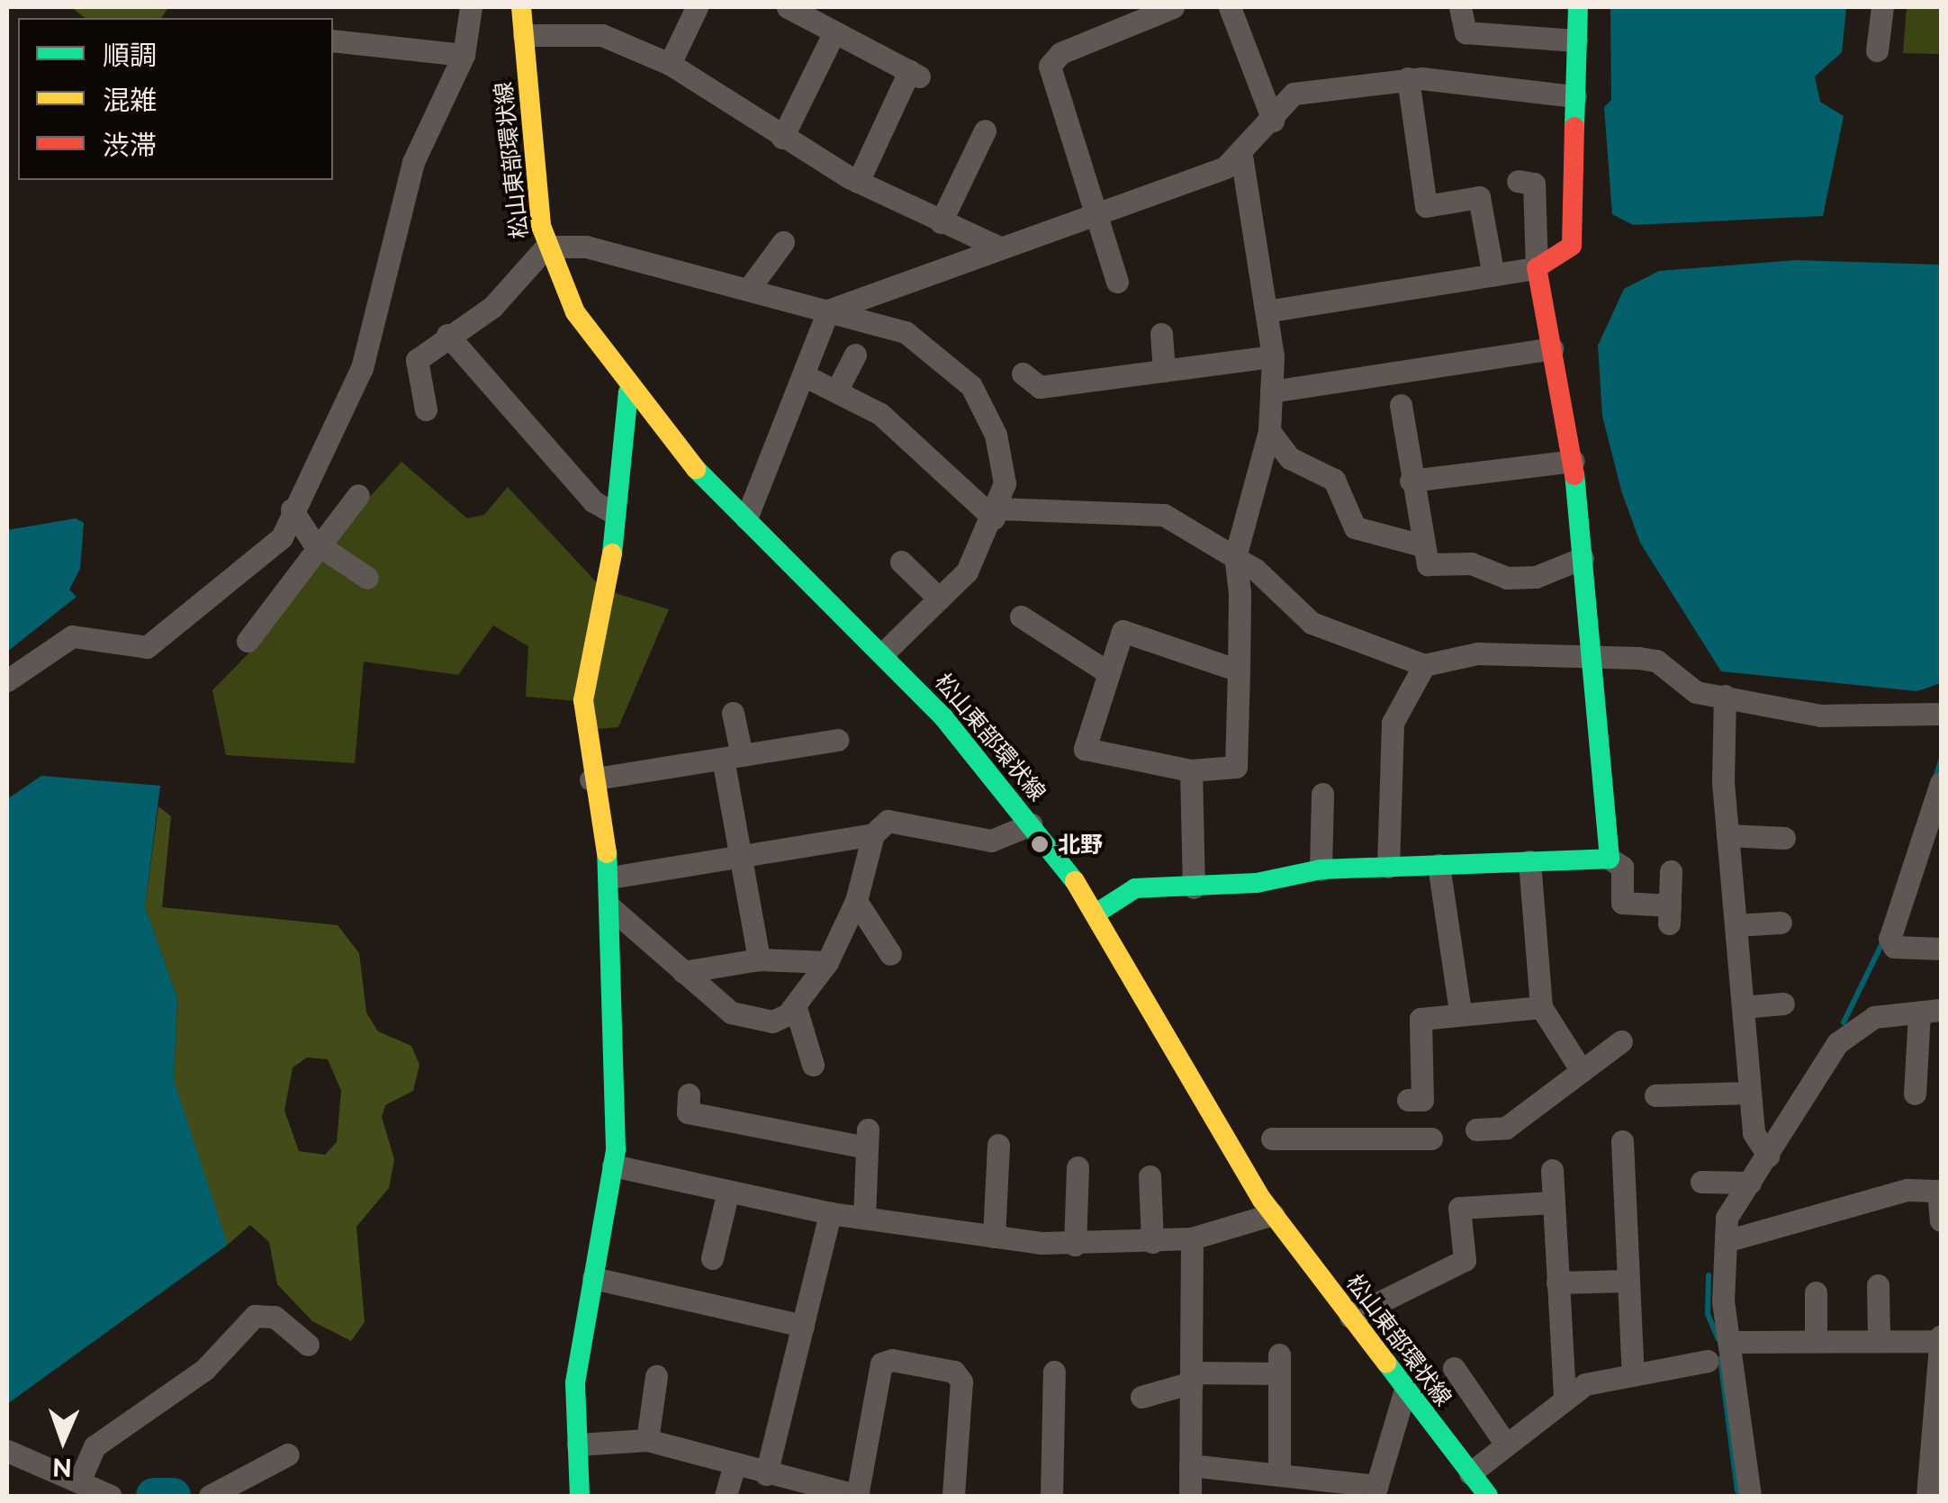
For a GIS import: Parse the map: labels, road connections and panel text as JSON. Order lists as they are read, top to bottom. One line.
{"streets":{"street":["松山東部環状線"]},"places":["北野"],"legend":["順調","混雑","渋滞"],"north":"bottom"}
